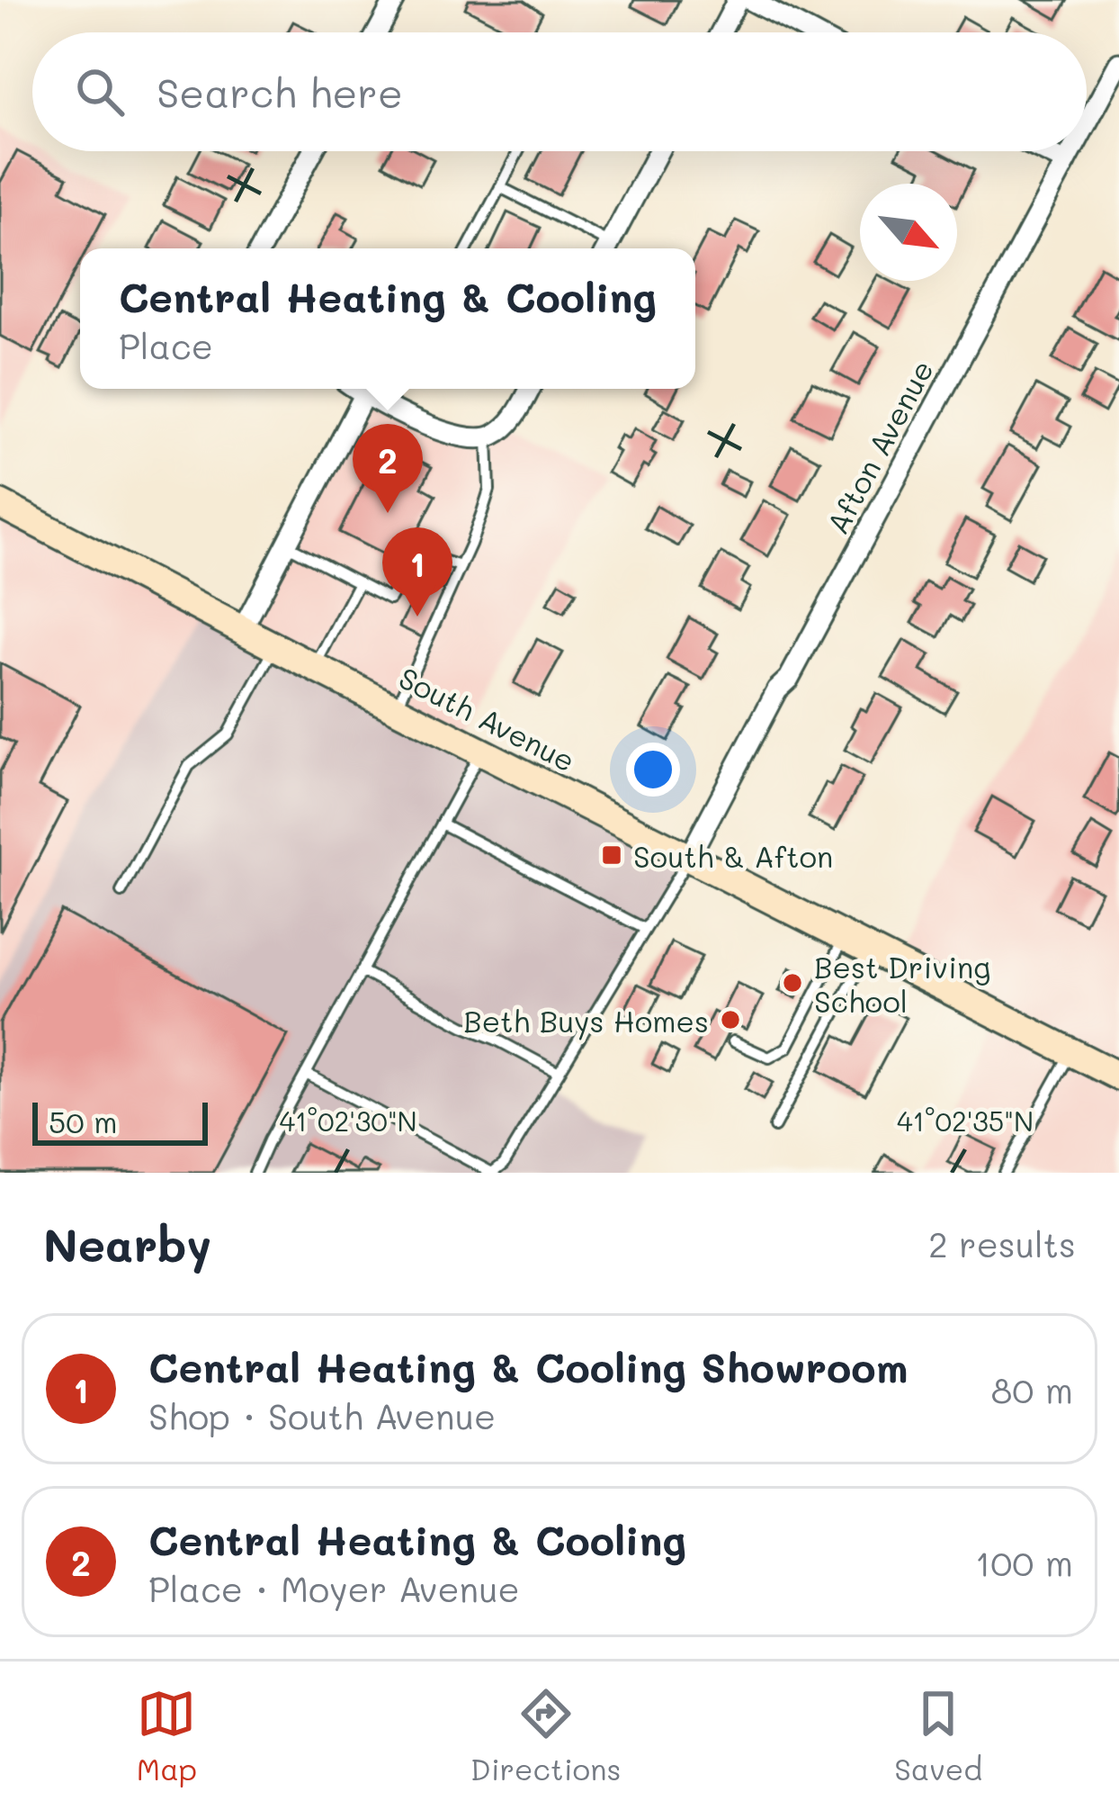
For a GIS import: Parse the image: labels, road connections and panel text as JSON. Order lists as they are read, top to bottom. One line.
{"streets":{"main road":["South Avenue"],"street":["Afton Avenue"]},"crossings":[["Afton Avenue","South Avenue"]],"places":{"transit":["South & Afton"],"other":["Best Driving School","Beth Buys Homes"]},"scale_bar":"50 m","north":"bottom right","page":{"search":"Search here","popup":["Central Heating & Cooling","Place"],"pins":["2","1"],"scale":"50 m","heading":["Nearby","2 results"],"list":[{"mark":"1","name":"Central Heating & Cooling Showroom","note":"Shop · South Avenue","value":"80 m"},{"mark":"2","name":"Central Heating & Cooling","note":"Place · Moyer Avenue","value":"100 m"}],"nav":["Map","Directions","Saved"]},"coordinates":["41°02'30\"N","41°02'35\"N"]}
